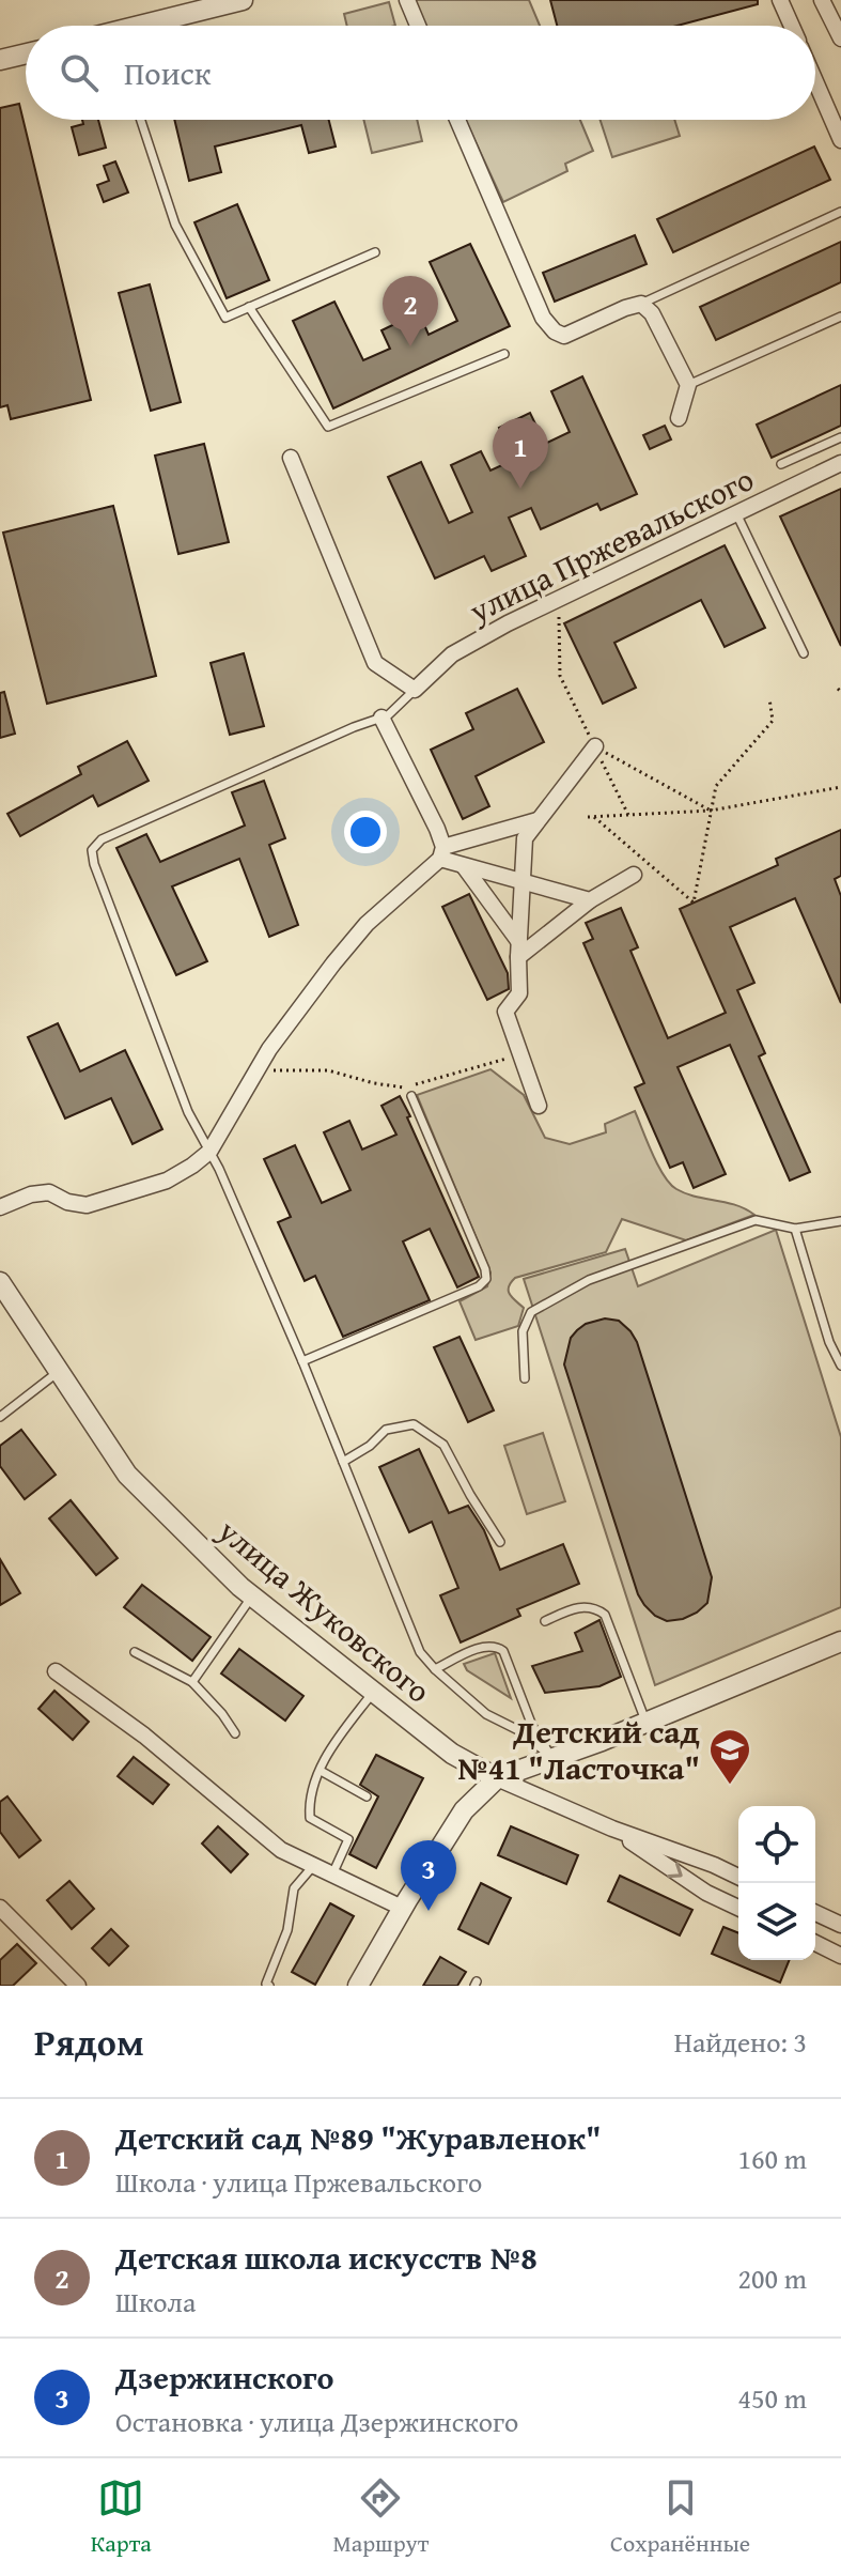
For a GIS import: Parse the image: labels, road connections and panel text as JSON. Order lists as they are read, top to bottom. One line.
{"streets":{"street":["улица Пржевальского","улица Жуковского"]},"places":{"school or university":["Детский сад №41 \"Ласточка\""]},"page":{"search":"Поиск","pins":["2","1","3"],"heading":["Рядом","Найдено: 3"],"list":[{"mark":"1","name":"Детский сад №89 \"Журавленок\"","note":"Школа · улица Пржевальского","value":"160 m"},{"mark":"2","name":"Детская школа искусств №8","note":"Школа","value":"200 m"},{"mark":"3","name":"Дзержинского","note":"Остановка · улица Дзержинского","value":"450 m"}],"nav":["Карта","Маршрут","Сохранённые"]}}
